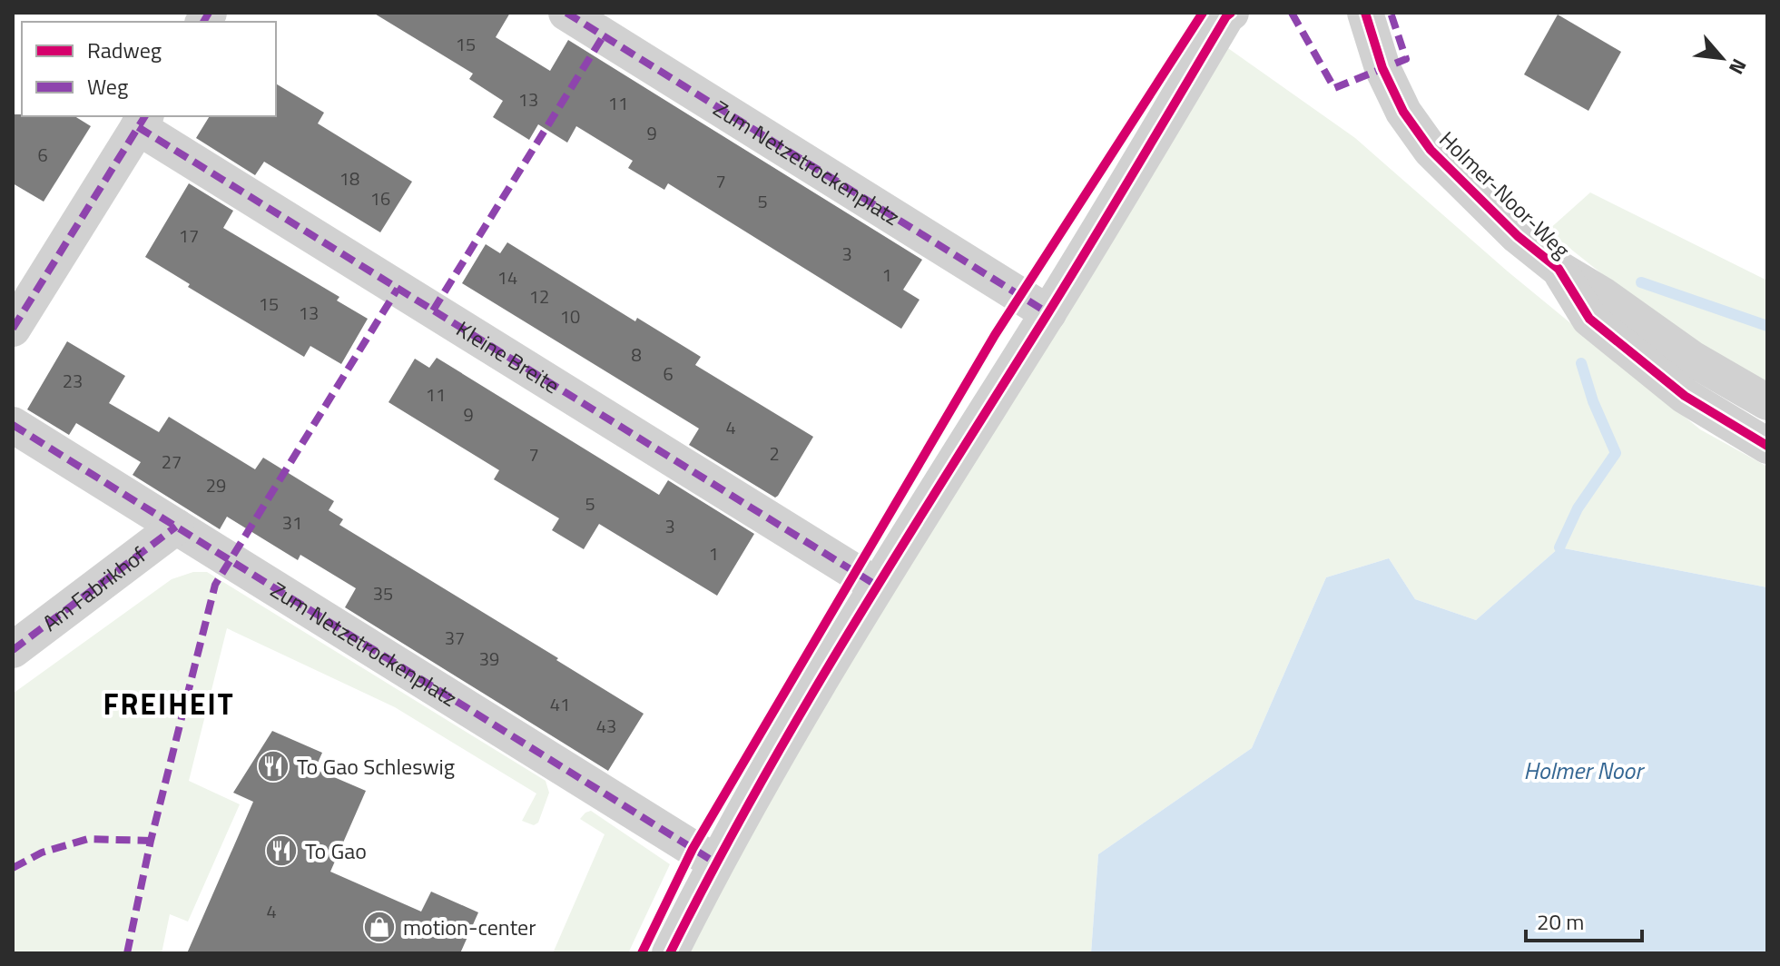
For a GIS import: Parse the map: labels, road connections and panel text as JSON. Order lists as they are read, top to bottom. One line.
{"streets":{"street":["Zum Netzetrockenplatz","Holmer-Noor-Weg","Kleine Breite","Am Fabrikhof"]},"crossings":[["Zum Netzetrockenplatz","Am Fabrikhof"]],"districts":["FREIHEIT"],"water":["Holmer Noor"],"places":{"restaurant":["To Gao Schleswig","To Gao"],"shop":["motion-center"]},"house_numbers":["15","13","11","9","6","18","7","16","5","17","3","1","14","12","15","13","10","8","6","23","11","9","4","2","7","27","29","5","31","3","1","35","37","39","41","43","4"],"legend":["Radweg","Weg"],"scale_bar":"20 m","north":"bottom right"}
